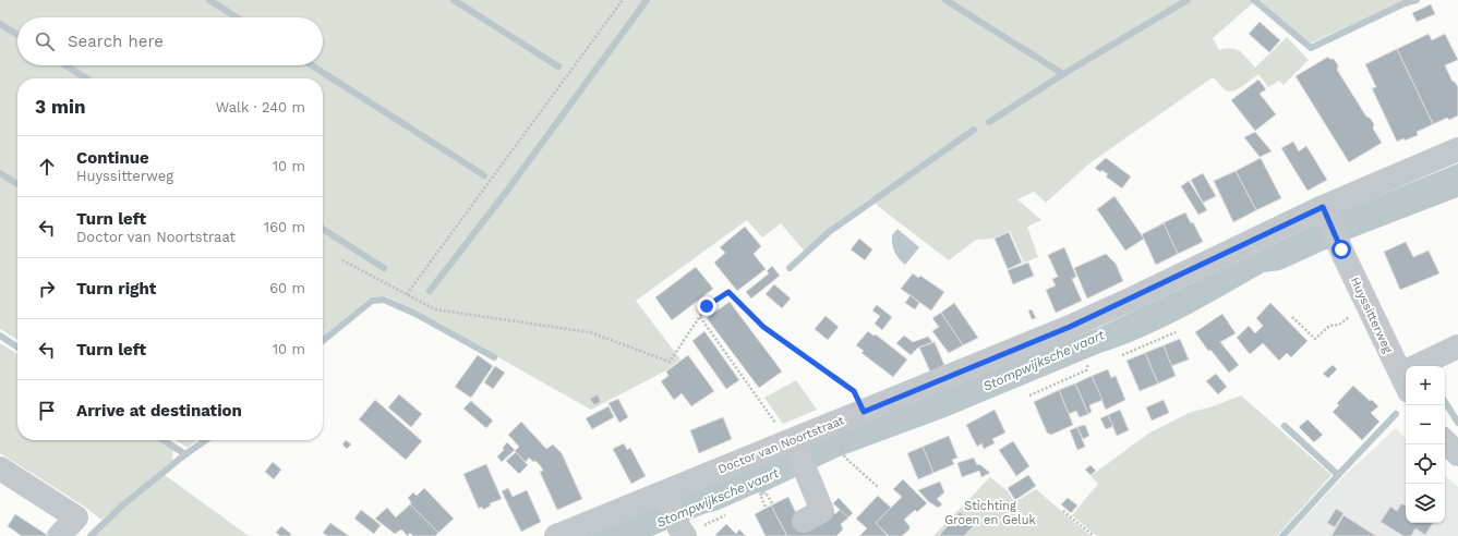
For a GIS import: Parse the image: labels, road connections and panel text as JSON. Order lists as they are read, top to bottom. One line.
{"streets":{"street":["Huyssitterweg","Doctor van Noortstraat"]},"crossings":[["Huyssitterweg","Doctor van Noortstraat"]],"water":["Stompwijksche vaart"],"parks":["Stichting Groen en Geluk"],"page":{"search":"Search here","heading":["3 min","Walk · 240 m"],"list":[["Continue","Huyssitterweg","10 m"],["Turn left","Doctor van Noortstraat","160 m"],["Turn right","60 m"],["Turn left","10 m"],"Arrive at destination"],"map_buttons":["+","−"]}}
